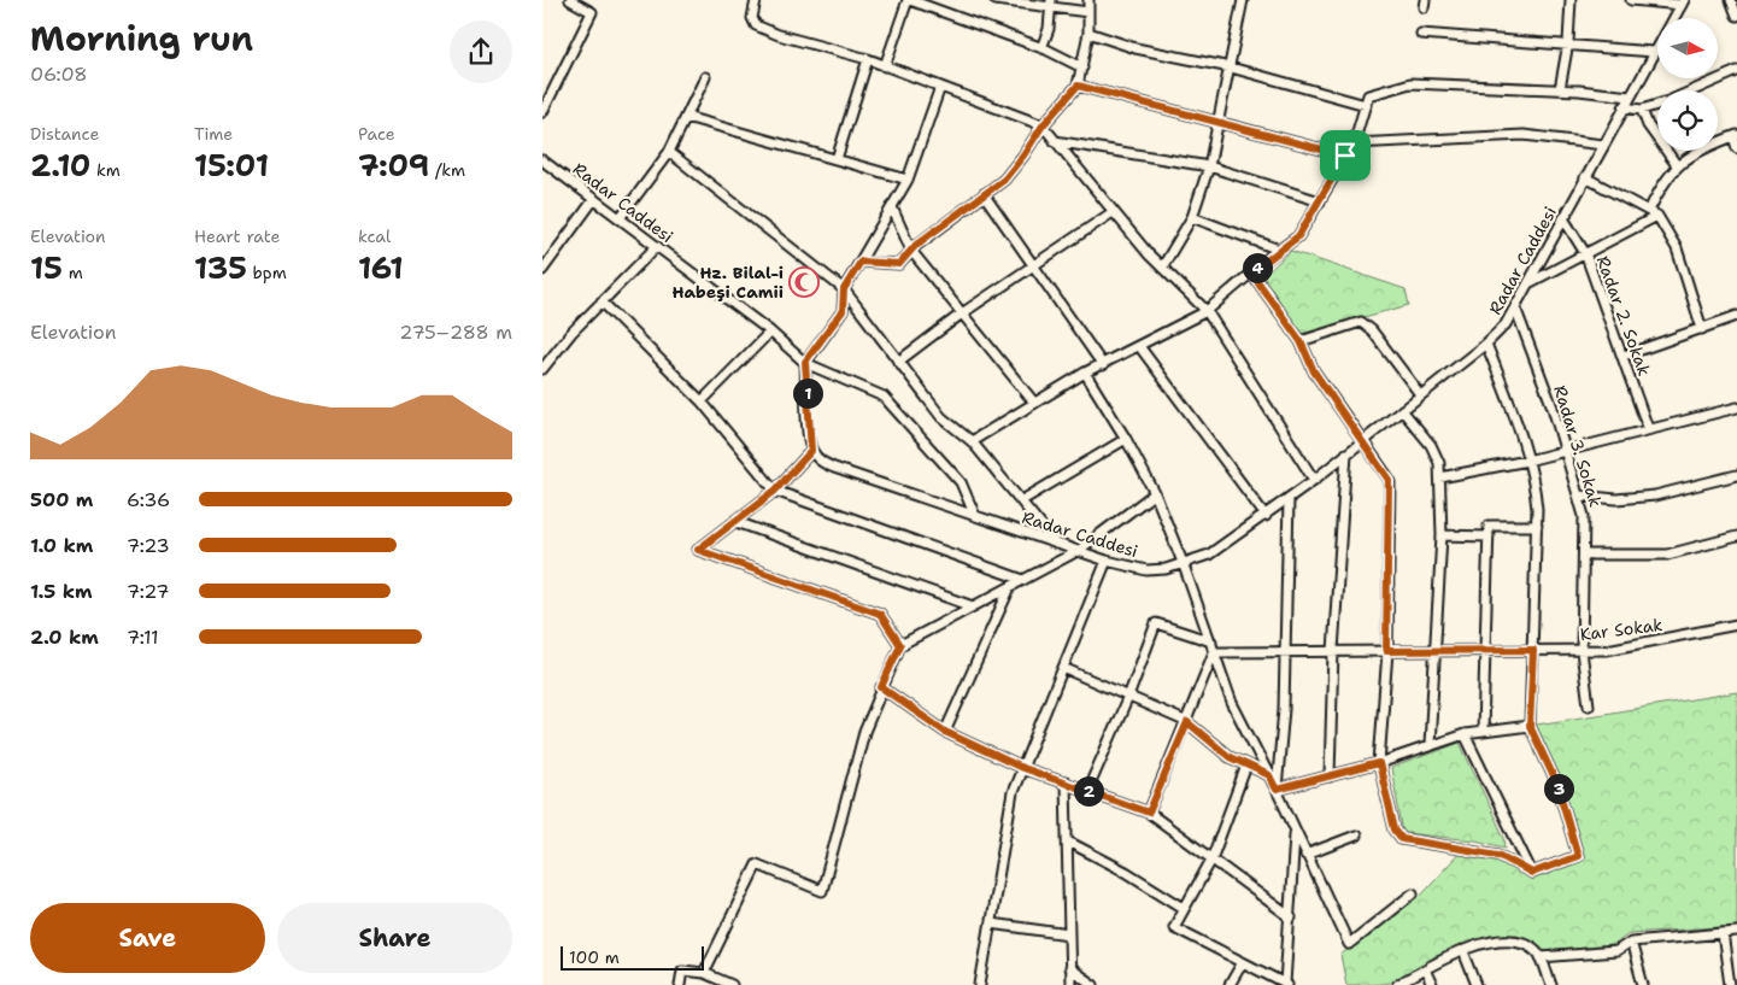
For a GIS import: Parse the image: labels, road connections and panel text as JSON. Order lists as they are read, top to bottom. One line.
{"streets":{"street":["Radar Caddesi","Radar 2. Sokak","Radar 3. Sokak","Kar Sokak"]},"crossings":[["Radar Caddesi","Radar 2. Sokak"],["Radar Caddesi","Radar 3. Sokak"],["Radar 3. Sokak","Kar Sokak"]],"places":{"mosque":["Hz. Bilal-i Habeşi Camii"]},"scale_bar":"100 m","north":"right","page":{"heading":["Morning run","06:08"],"stats":[["Distance","2.10 km"],["Time","15:01"],["Pace","7:09 /km"],["Elevation","15 m"],["Heart rate","135 bpm"],["kcal","161"]],"pins":["4","1","3","2"],"chart":["Elevation","275–288 m"],"list":[{"name":"500 m","note":"6:36"},{"name":"1.0 km","note":"7:23"},{"name":"1.5 km","note":"7:27"},{"name":"2.0 km","note":"7:11"}],"buttons":["Save","Share"],"scale":"100 m"}}
